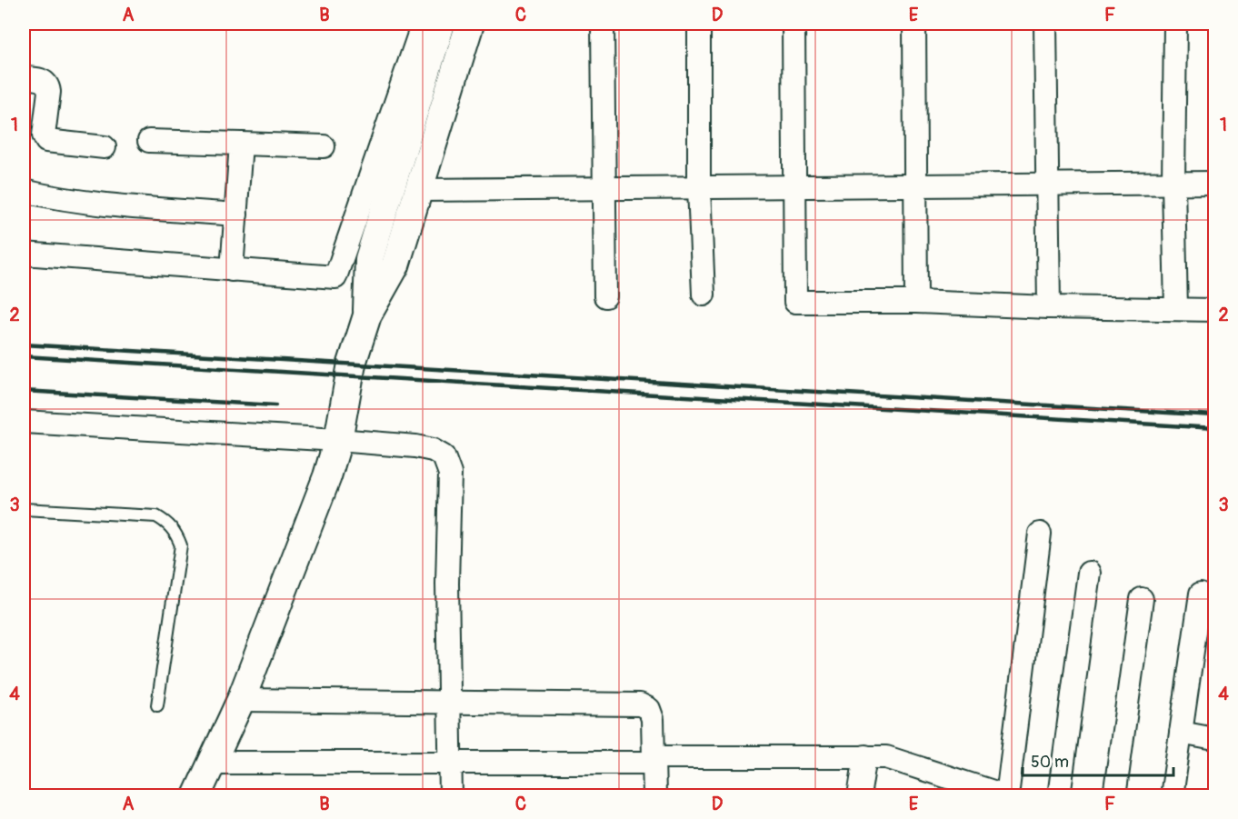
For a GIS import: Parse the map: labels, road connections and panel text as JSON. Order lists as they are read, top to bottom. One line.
{"scale_bar":"50 m","grid":{"columns":["A","B","C","D","E","F"],"rows":["1","2","3","4"]}}
